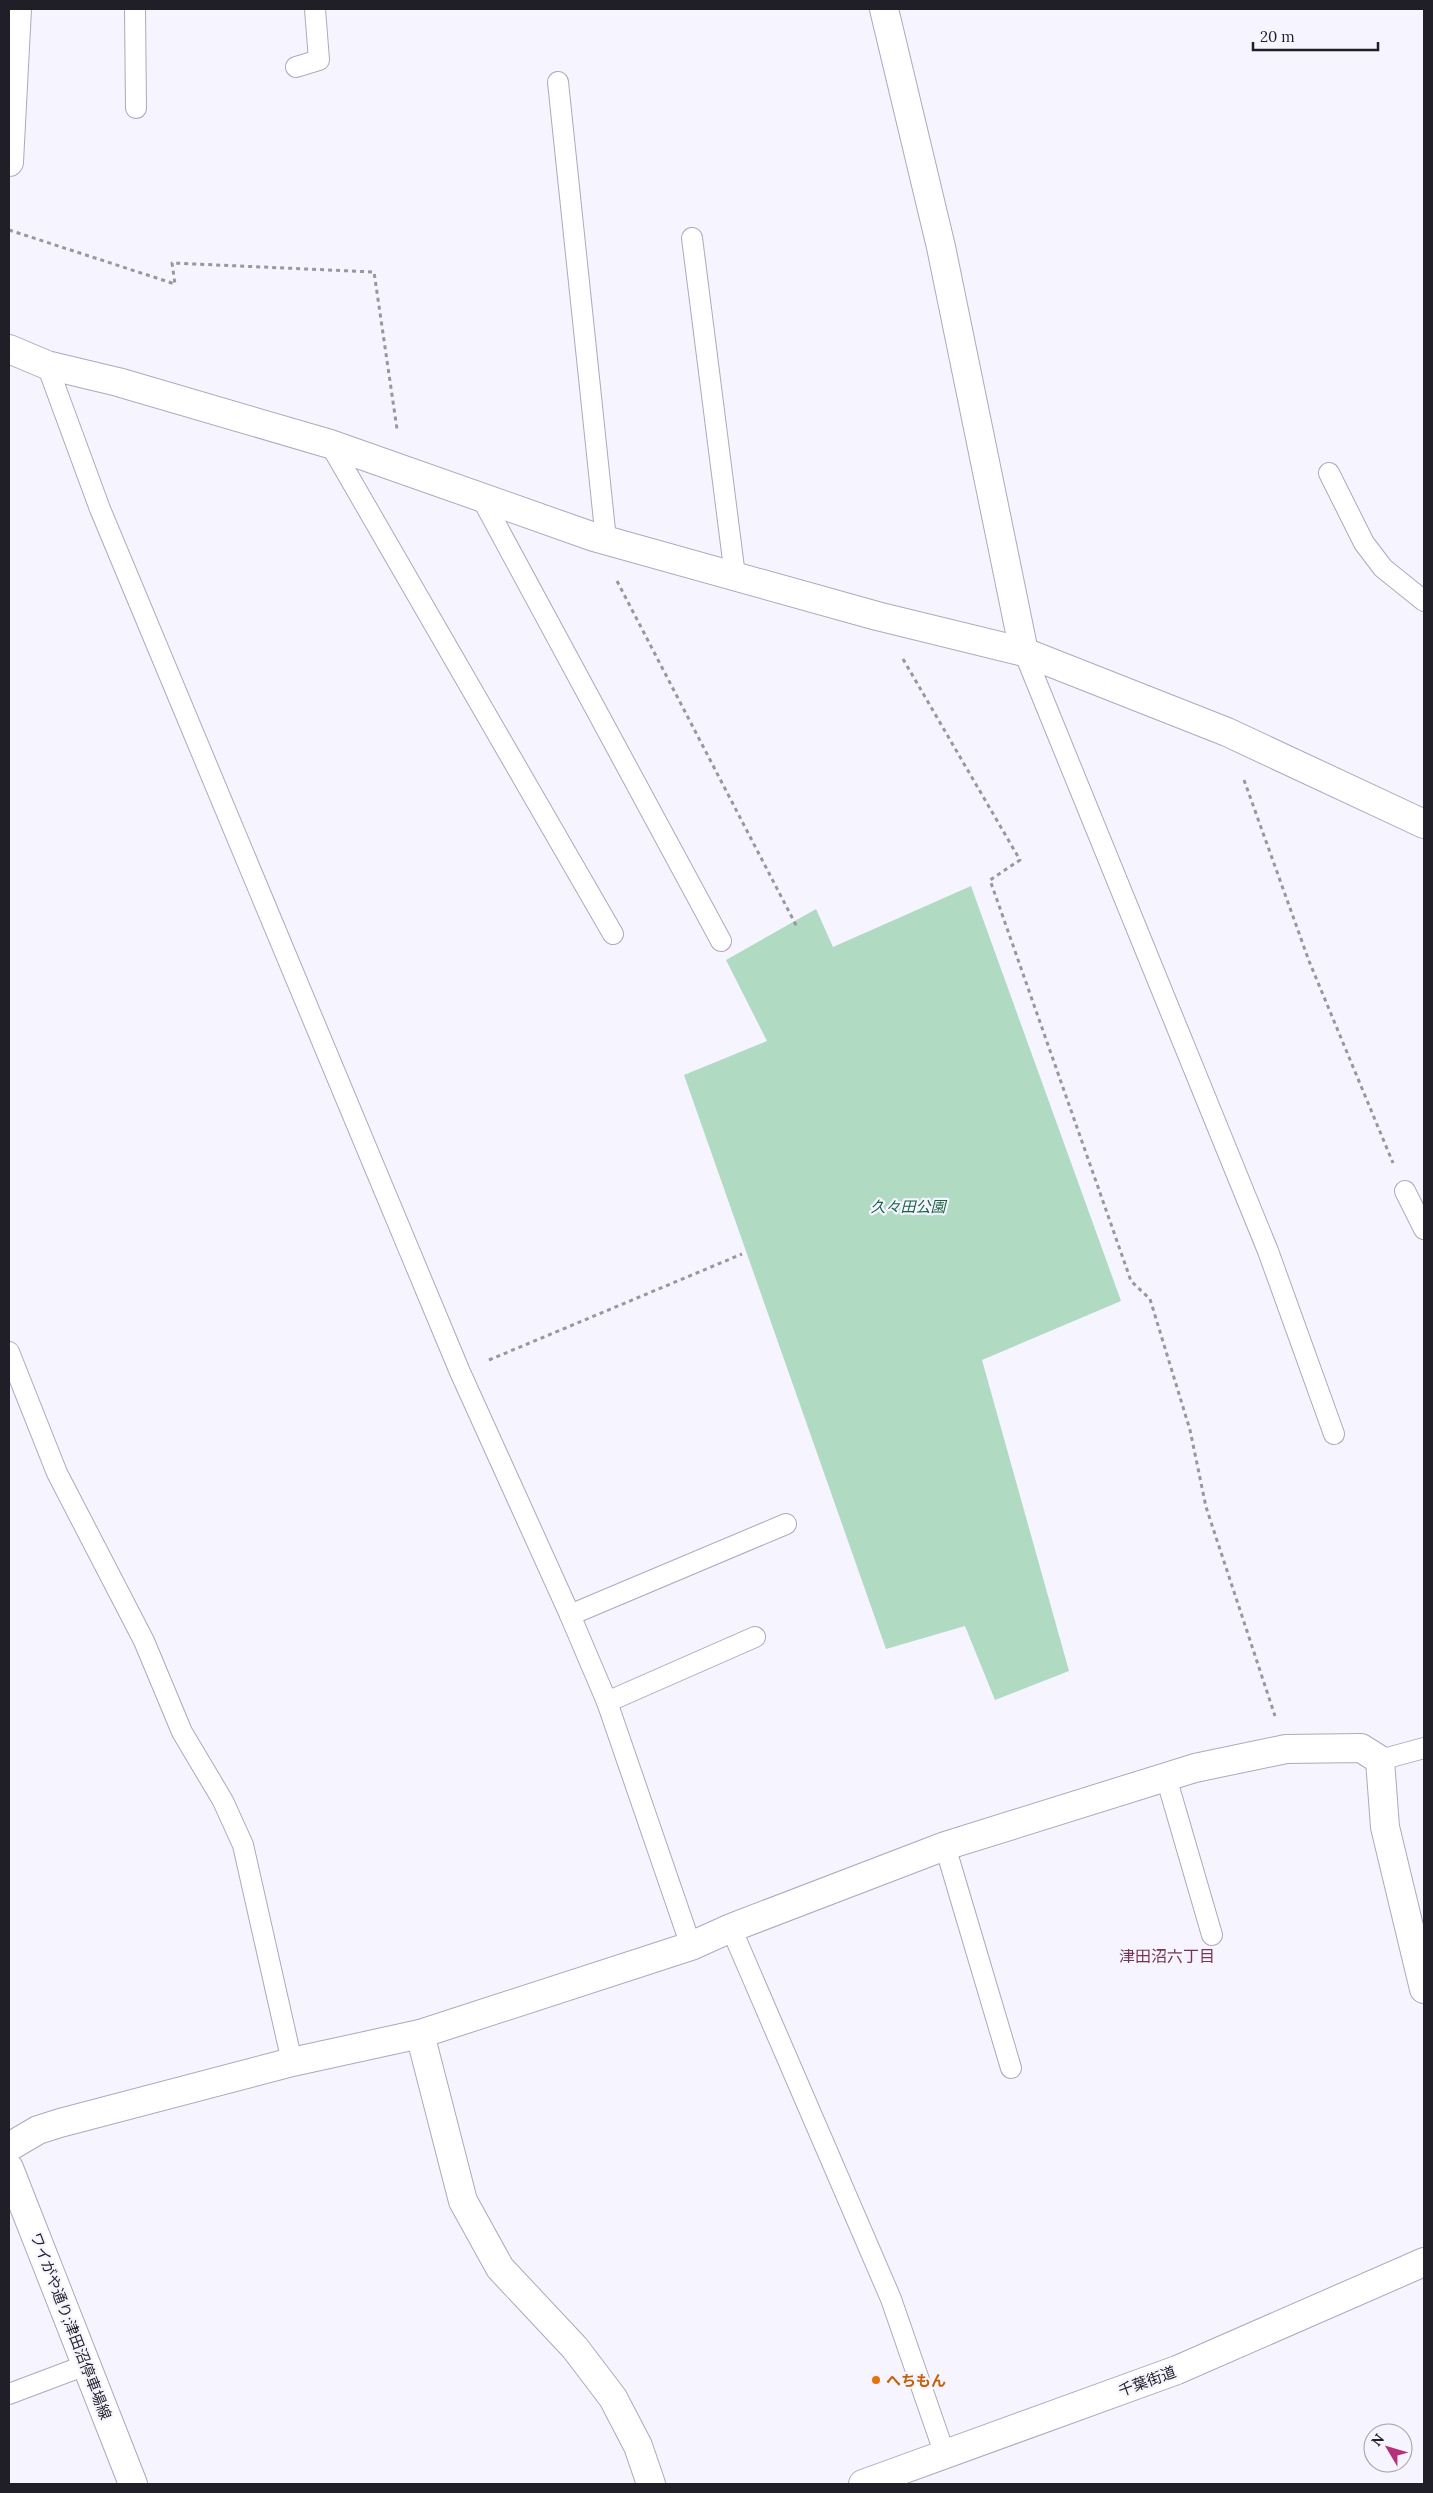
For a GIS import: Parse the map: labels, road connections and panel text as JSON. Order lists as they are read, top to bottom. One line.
{"streets":{"main road":["ワイがや通り;津田沼停車場線","千葉街道"]},"districts":["津田沼六丁目"],"parks":["久々田公園"],"places":["へちもん"],"scale_bar":"20 m","north":"top left"}
